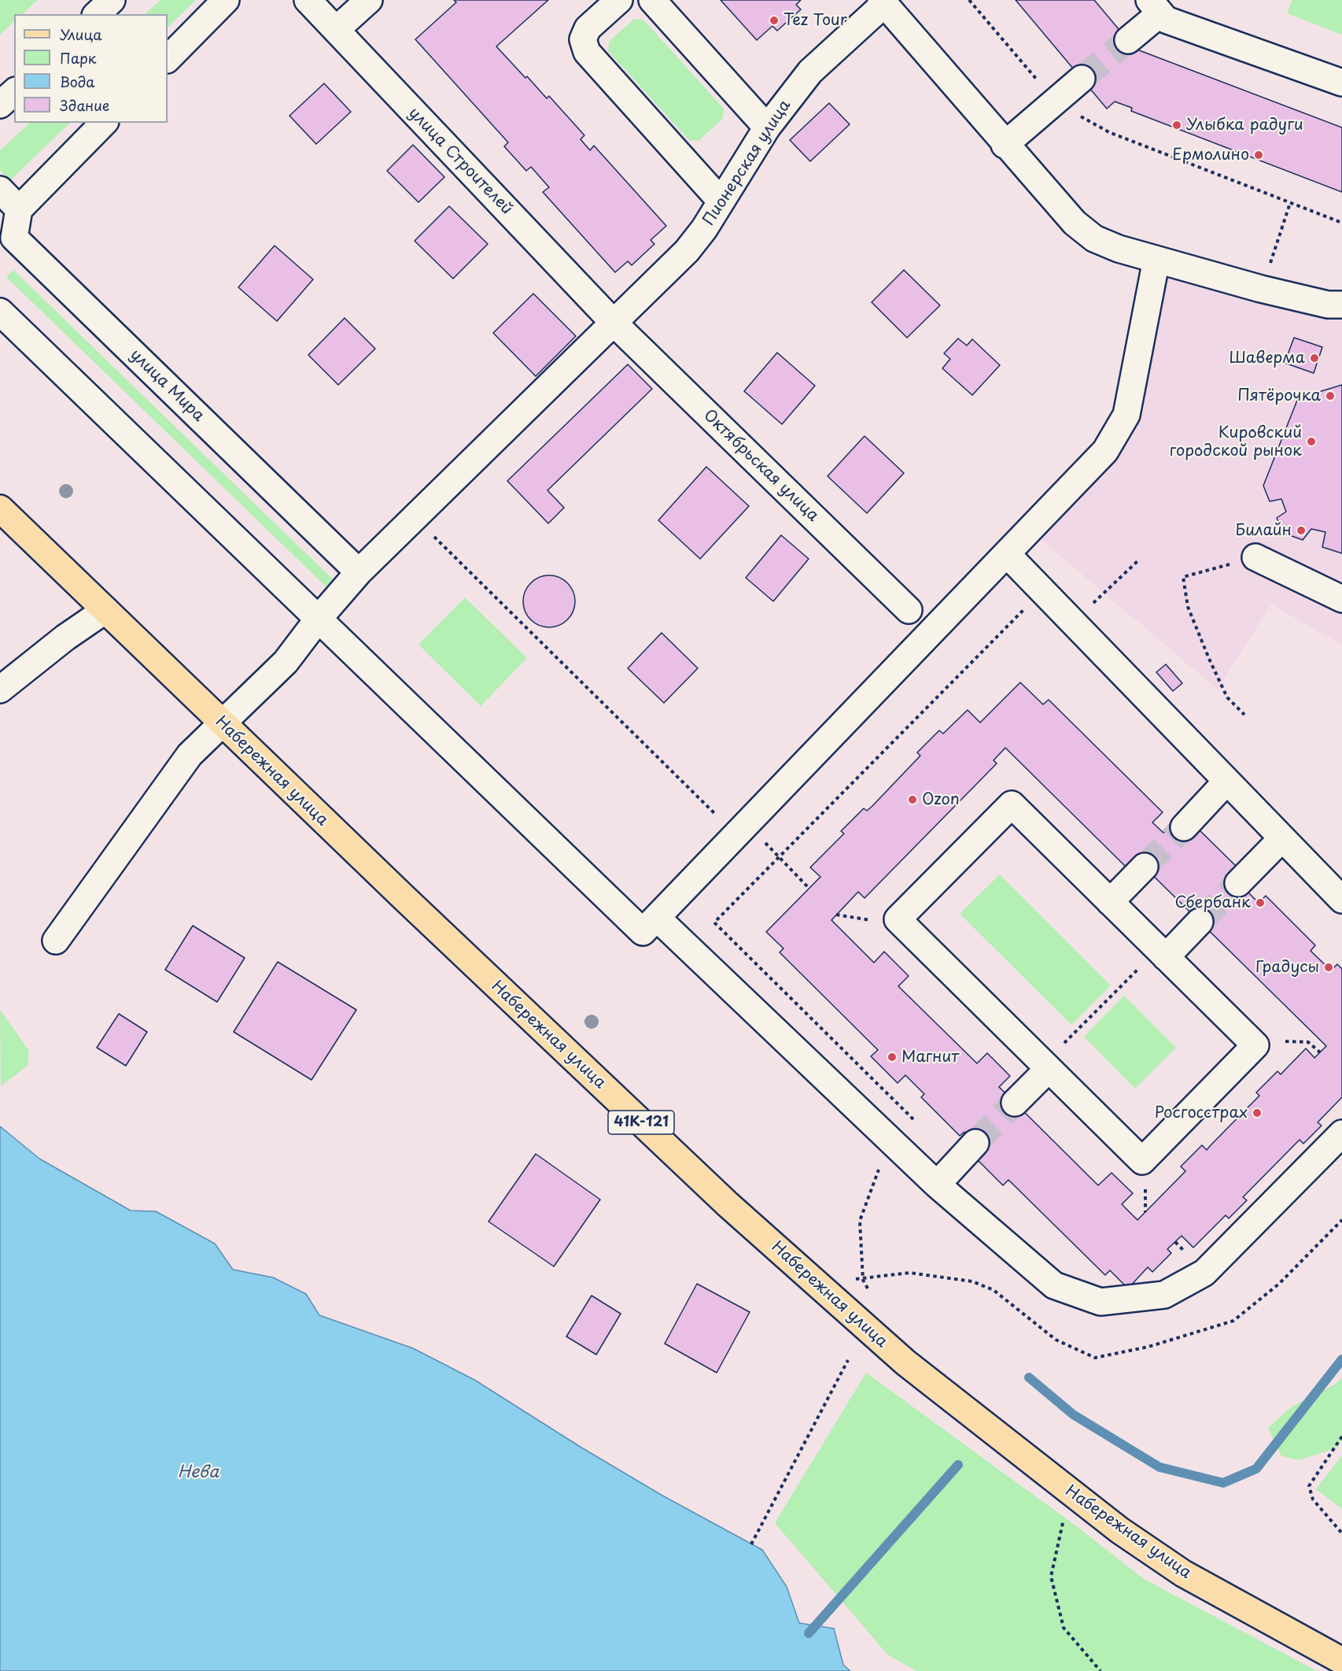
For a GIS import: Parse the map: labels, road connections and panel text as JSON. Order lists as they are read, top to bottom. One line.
{"streets":{"main road":["Набережная улица","41К-121"],"street":["улица Строителей","Пионерская улица","улица Мира","Октябрьская улица"]},"crossings":[["улица Строителей","Пионерская улица"],["улица Строителей","Октябрьская улица"],["Пионерская улица","улица Мира"],["Пионерская улица","Октябрьская улица"],["Пионерская улица","Набережная улица"]],"water":["Нева"],"places":["Tez Tour","Улыбка радуги","Ермолино","Шаверма","Пятёрочка","Кировский городской рынок","Билайн","Ozon","Сбербанк","Градусы","Магнит","Росгосстрах"],"legend":["Улица","Парк","Вода","Здание"]}
